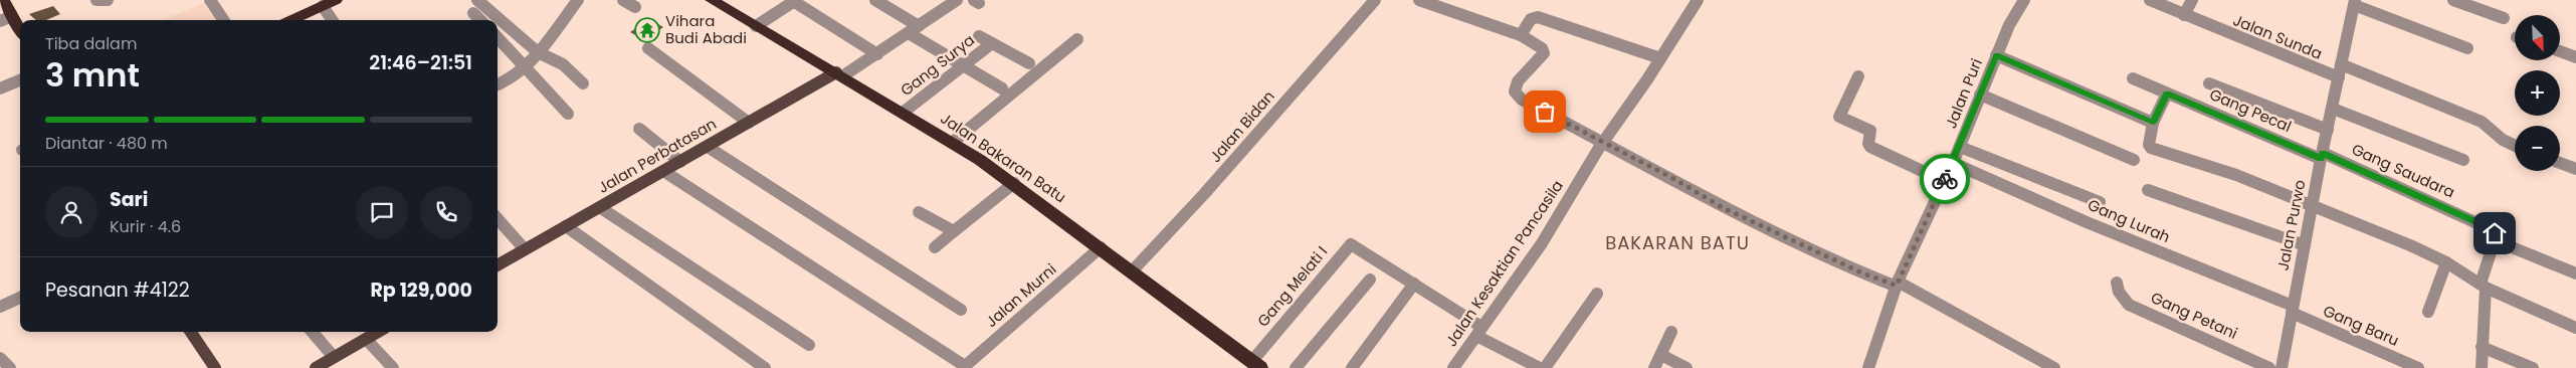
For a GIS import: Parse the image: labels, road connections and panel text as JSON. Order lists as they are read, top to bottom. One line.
{"streets":{"highway":["Jalan Bakaran Batu"],"main road":["Jalan Perbatasan"],"street":["Jalan Sunda","Gang Surya","Jalan Puri","Gang Pecal","Jalan Bidan","Gang Saudara","Gang Lurah","Jalan Purwo","Jalan Kesaktian Pancasila","Gang Melati I","Jalan Murni","Gang Petani","Gang Baru"]},"crossings":[["Jalan Sunda","Jalan Purwo"],["Gang Surya","Jalan Bakaran Batu"],["Jalan Puri","Gang Lurah"],["Gang Pecal","Gang Saudara"],["Gang Pecal","Jalan Purwo"],["Jalan Bidan","Jalan Bakaran Batu"],["Jalan Perbatasan","Jalan Bakaran Batu"],["Jalan Bakaran Batu","Gang Melati I"],["Jalan Bakaran Batu","Jalan Murni"],["Gang Saudara","Jalan Purwo"],["Gang Lurah","Jalan Purwo"],["Gang Lurah","Gang Baru"],["Jalan Purwo","Gang Baru"]],"districts":["BAKARAN BATU"],"places":{"temple":["Vihara Budi Abadi"]},"north":"bottom right","page":{"map_buttons":["+","−"],"heading":["3 mnt","Tiba dalam","21:46–21:51"],"panel":["Sari","Kurir · 4.6","Pesanan #4122","Rp 129,000"],"bar":"Diantar · 480 m"}}
